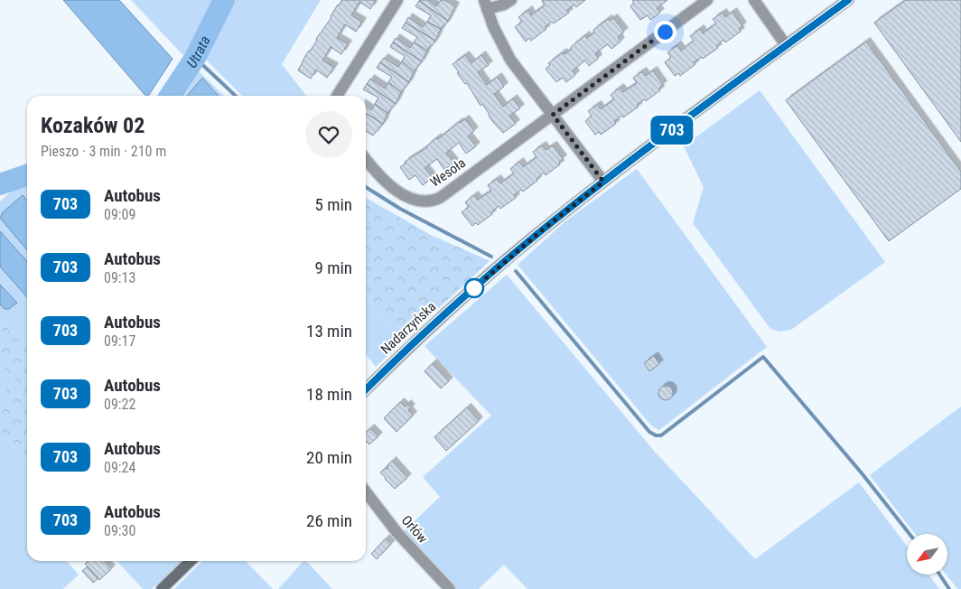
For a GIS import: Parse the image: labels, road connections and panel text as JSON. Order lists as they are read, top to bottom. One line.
{"streets":{"street":["Wesoła","Nadarzyńska","Orłów"]},"water":["Utrata"],"lines":["bus line 703"],"north":"bottom left","page":{"on_map":"703","heading":["Kozaków 02","Pieszo · 3 min · 210 m"],"list":[{"mark":"703","name":"Autobus","note":"09:09","value":"5 min"},{"mark":"703","name":"Autobus","note":"09:13","value":"9 min"},{"mark":"703","name":"Autobus","note":"09:17","value":"13 min"},{"mark":"703","name":"Autobus","note":"09:22","value":"18 min"},{"mark":"703","name":"Autobus","note":"09:24","value":"20 min"},{"mark":"703","name":"Autobus","note":"09:30","value":"26 min"}]}}
